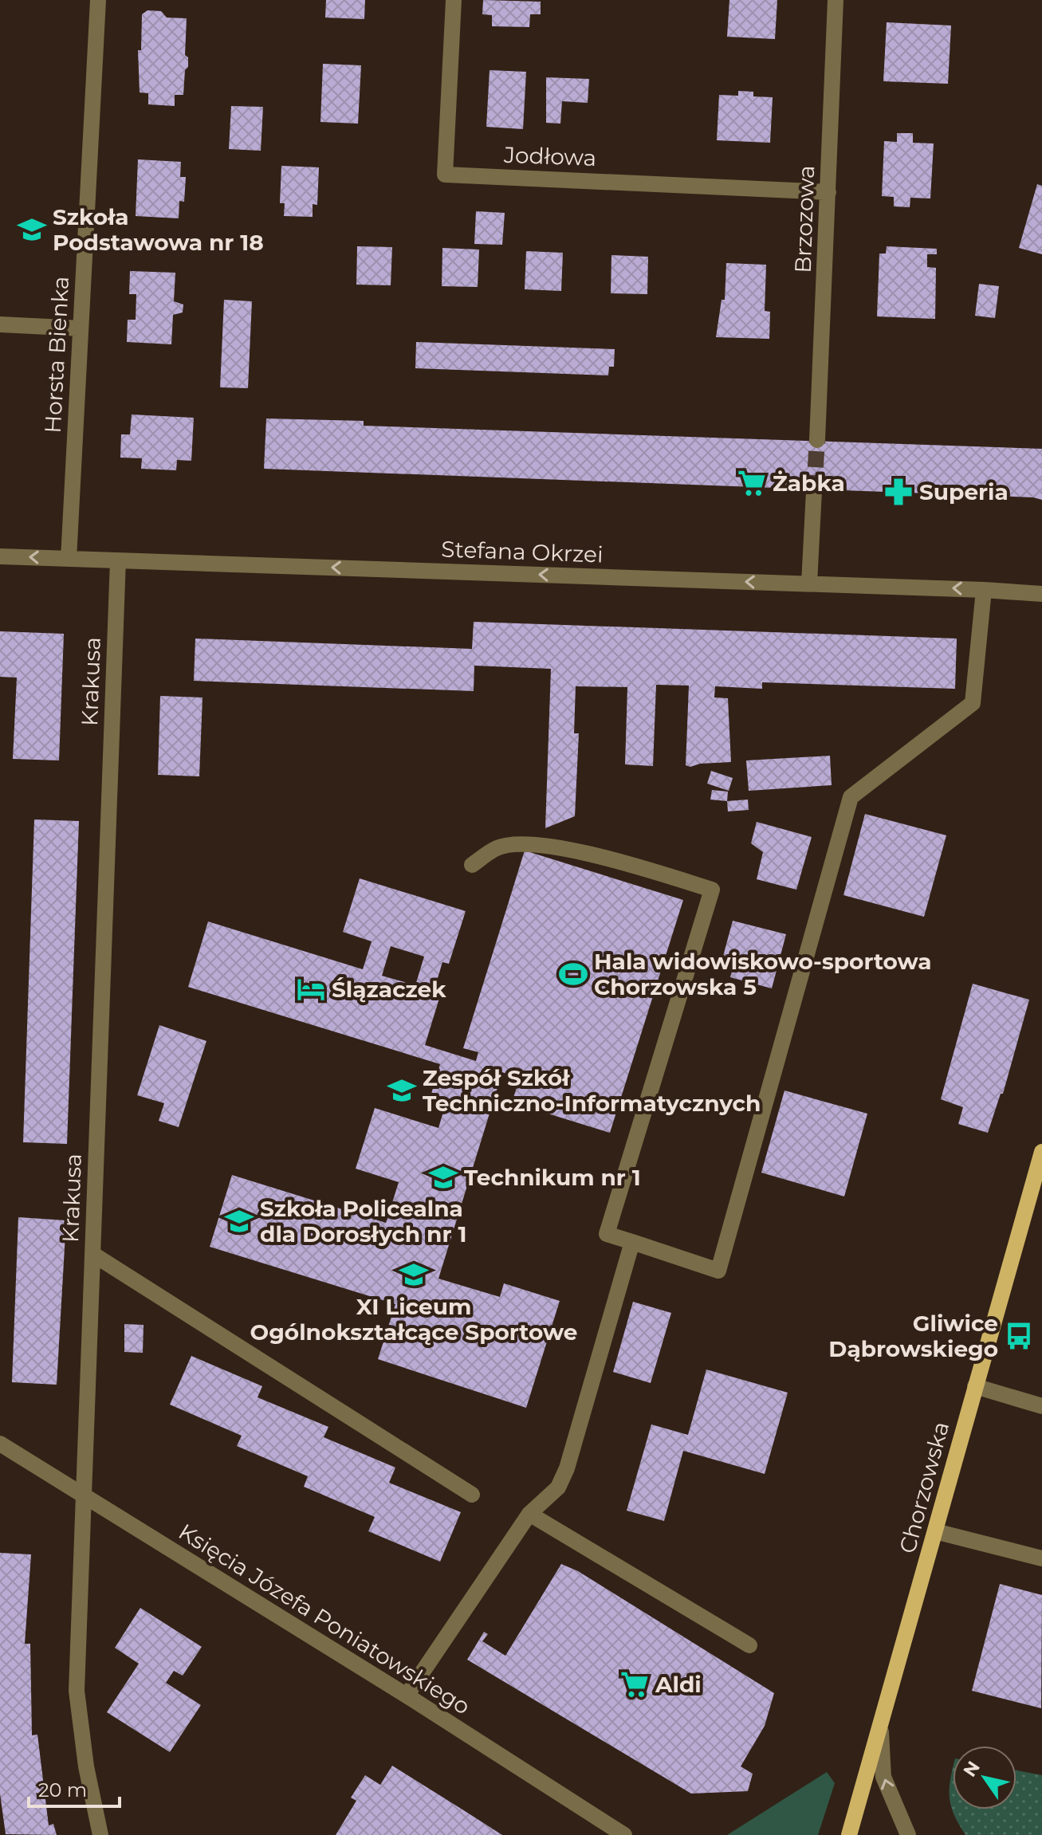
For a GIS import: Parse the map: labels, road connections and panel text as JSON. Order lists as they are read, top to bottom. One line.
{"streets":{"main road":["Chorzowska"],"street":["Jodłowa","Brzozowa","Horsta Bienka","Stefana Okrzei","Krakusa","Księcia Józefa Poniatowskiego"]},"crossings":[["Jodłowa","Brzozowa"],["Horsta Bienka","Stefana Okrzei"],["Stefana Okrzei","Krakusa"],["Krakusa","Księcia Józefa Poniatowskiego"]],"one_way":["Stefana Okrzei"],"places":{"school or university":["Szkoła Podstawowa nr 18","Zespół Szkół Techniczno-Informatycznych","Technikum nr 1","Szkoła Policealna dla Dorosłych nr 1","XI Liceum Ogólnokształcące Sportowe"],"supermarket":["Żabka","Aldi"],"pharmacy":["Superia"],"sports":["Hala widowiskowo-sportowa Chorzowska 5"],"hotel":["Ślązaczek"],"bus stop":["Gliwice Dąbrowskiego"]},"scale_bar":"20 m","north":"top left"}
